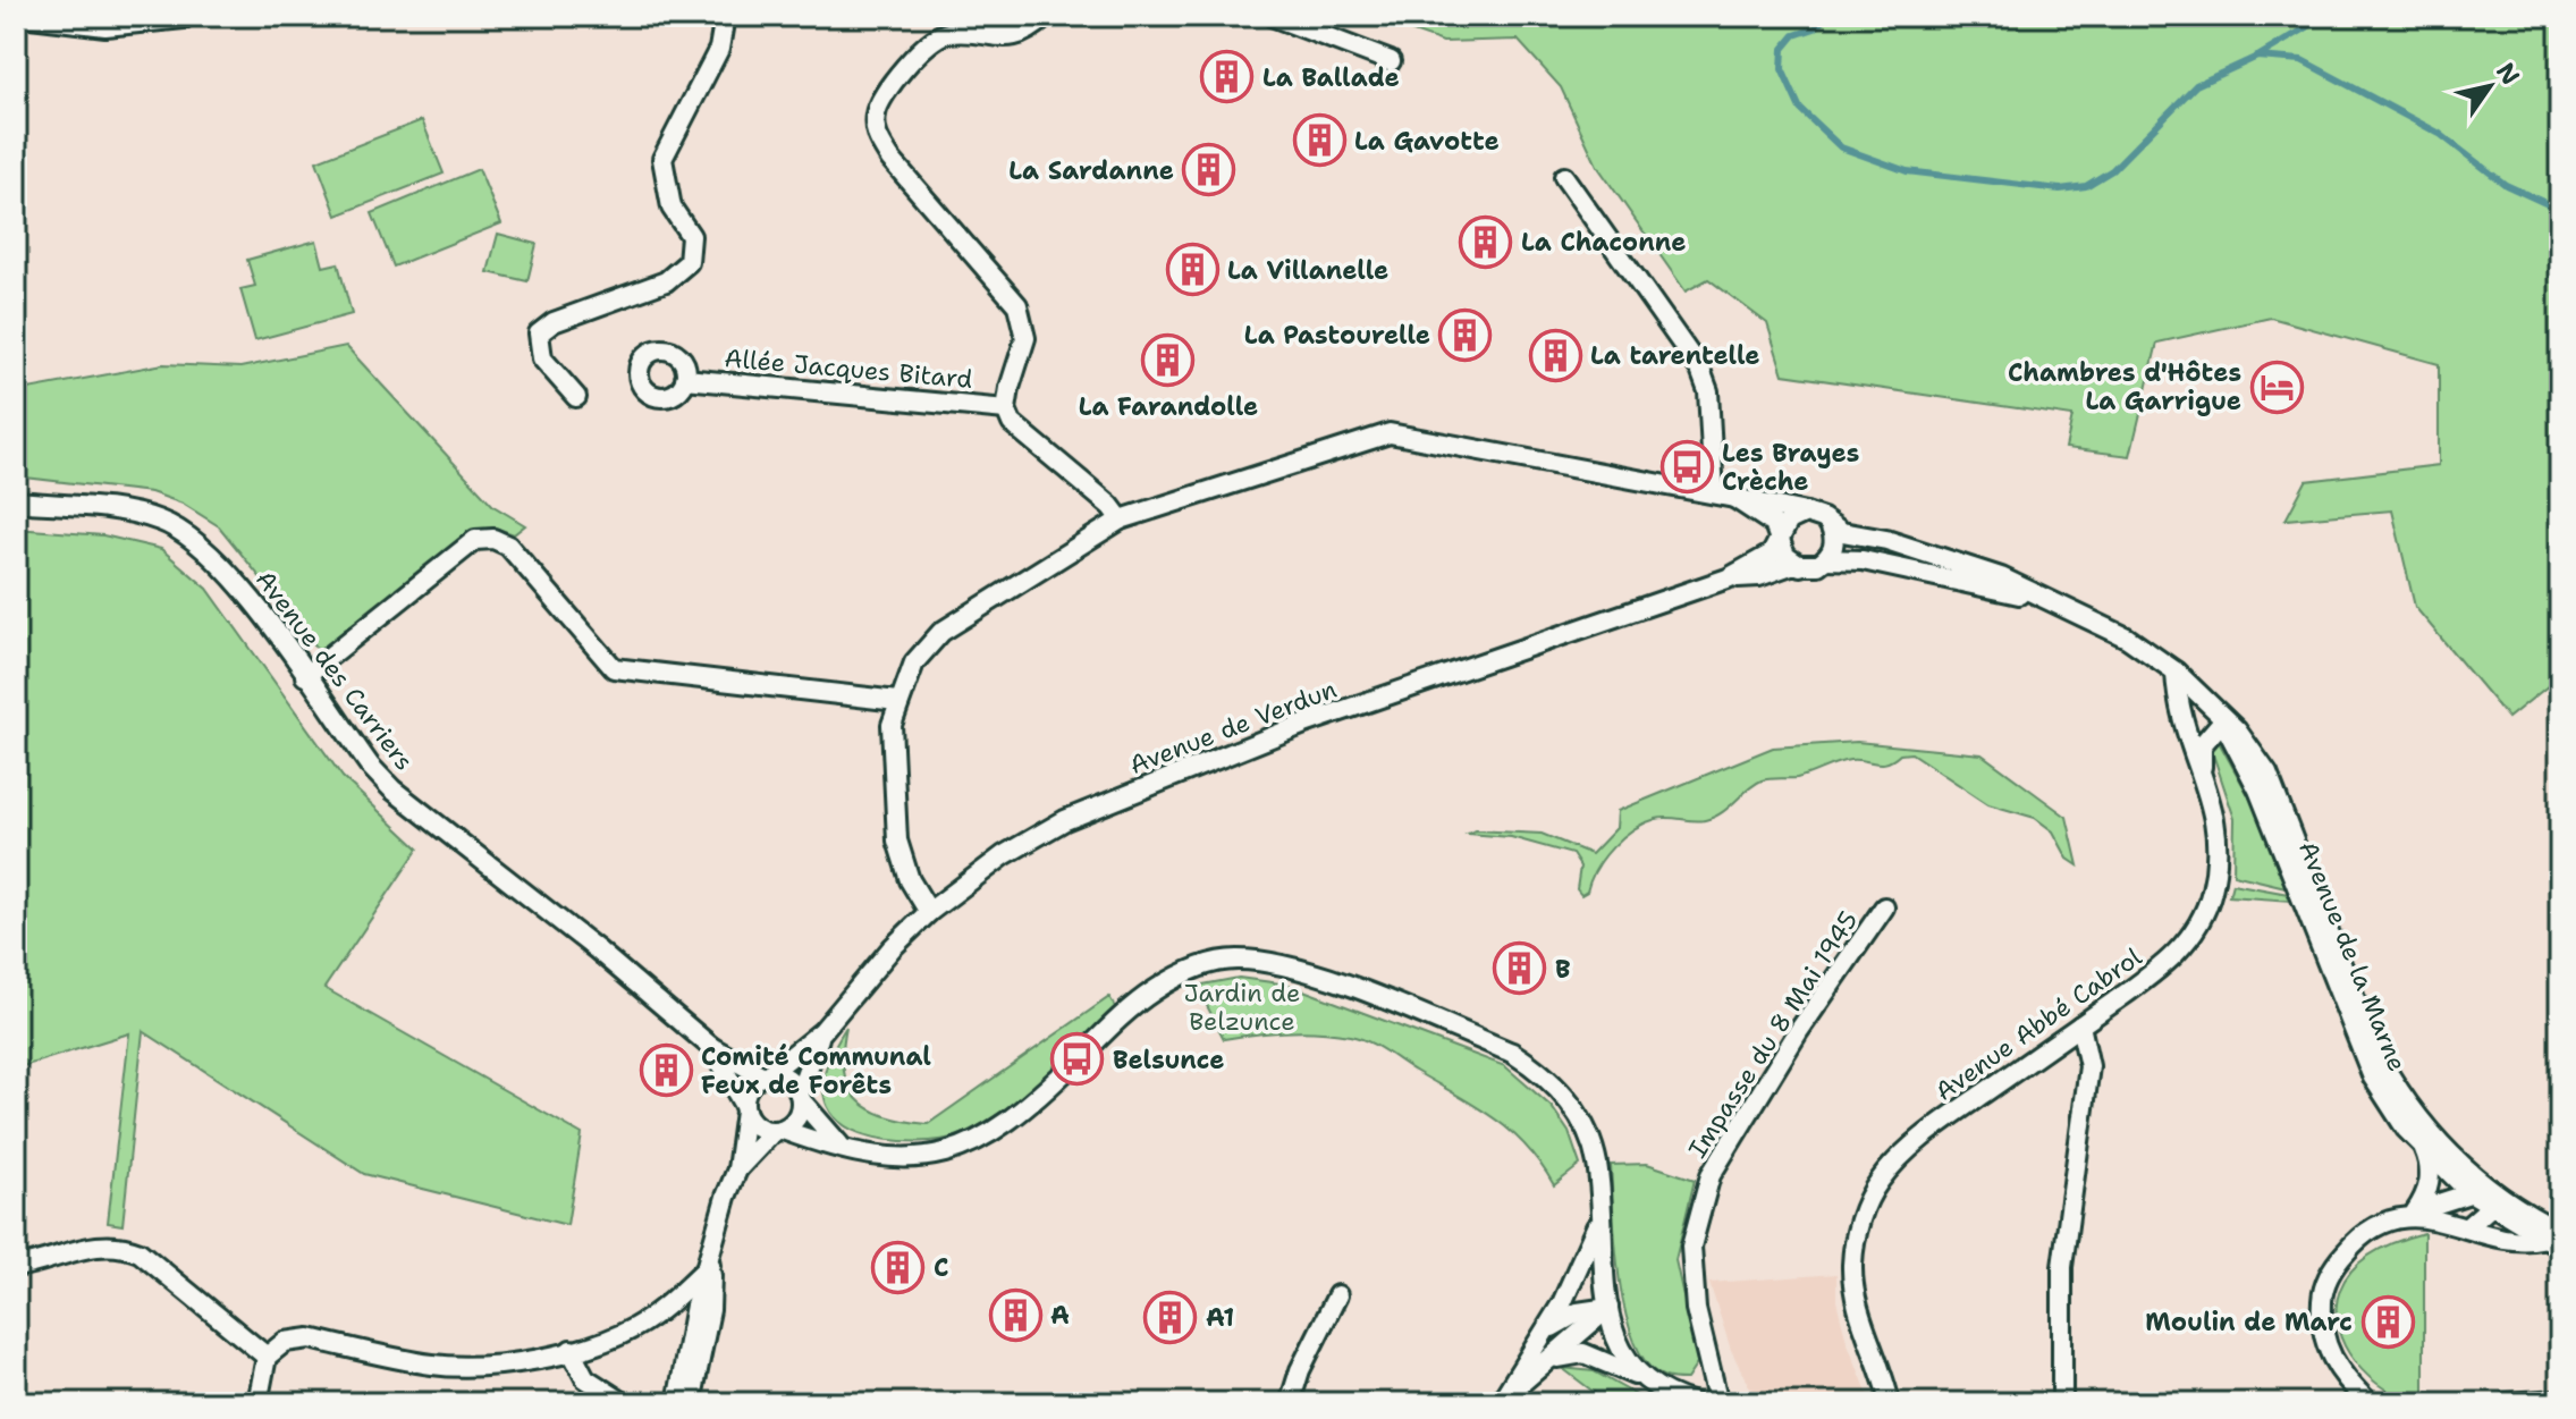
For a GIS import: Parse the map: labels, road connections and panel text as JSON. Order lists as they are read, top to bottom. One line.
{"streets":{"street":["Allée Jacques Bitard","Avenue des Carriers","Avenue de Verdun","Avenue de la Marne","Avenue Abbé Cabrol","Impasse du 8 Mai 1945"]},"crossings":[["Avenue des Carriers","Avenue de Verdun"],["Avenue de la Marne","Avenue Abbé Cabrol"]],"parks":["Jardin de Belzunce"],"places":{"building":["La Ballade","La Gavotte","La Sardanne","La Chaconne","La Villanelle","La Pastourelle","La tarentelle","La Farandolle","B","Comité Communal Feux de Forêts","C","A","A1","Moulin de Marc"],"hotel":["Chambres d'Hôtes La Garrigue"],"bus stop":["Les Brayes Crèche","Belsunce"]},"north":"top right"}
